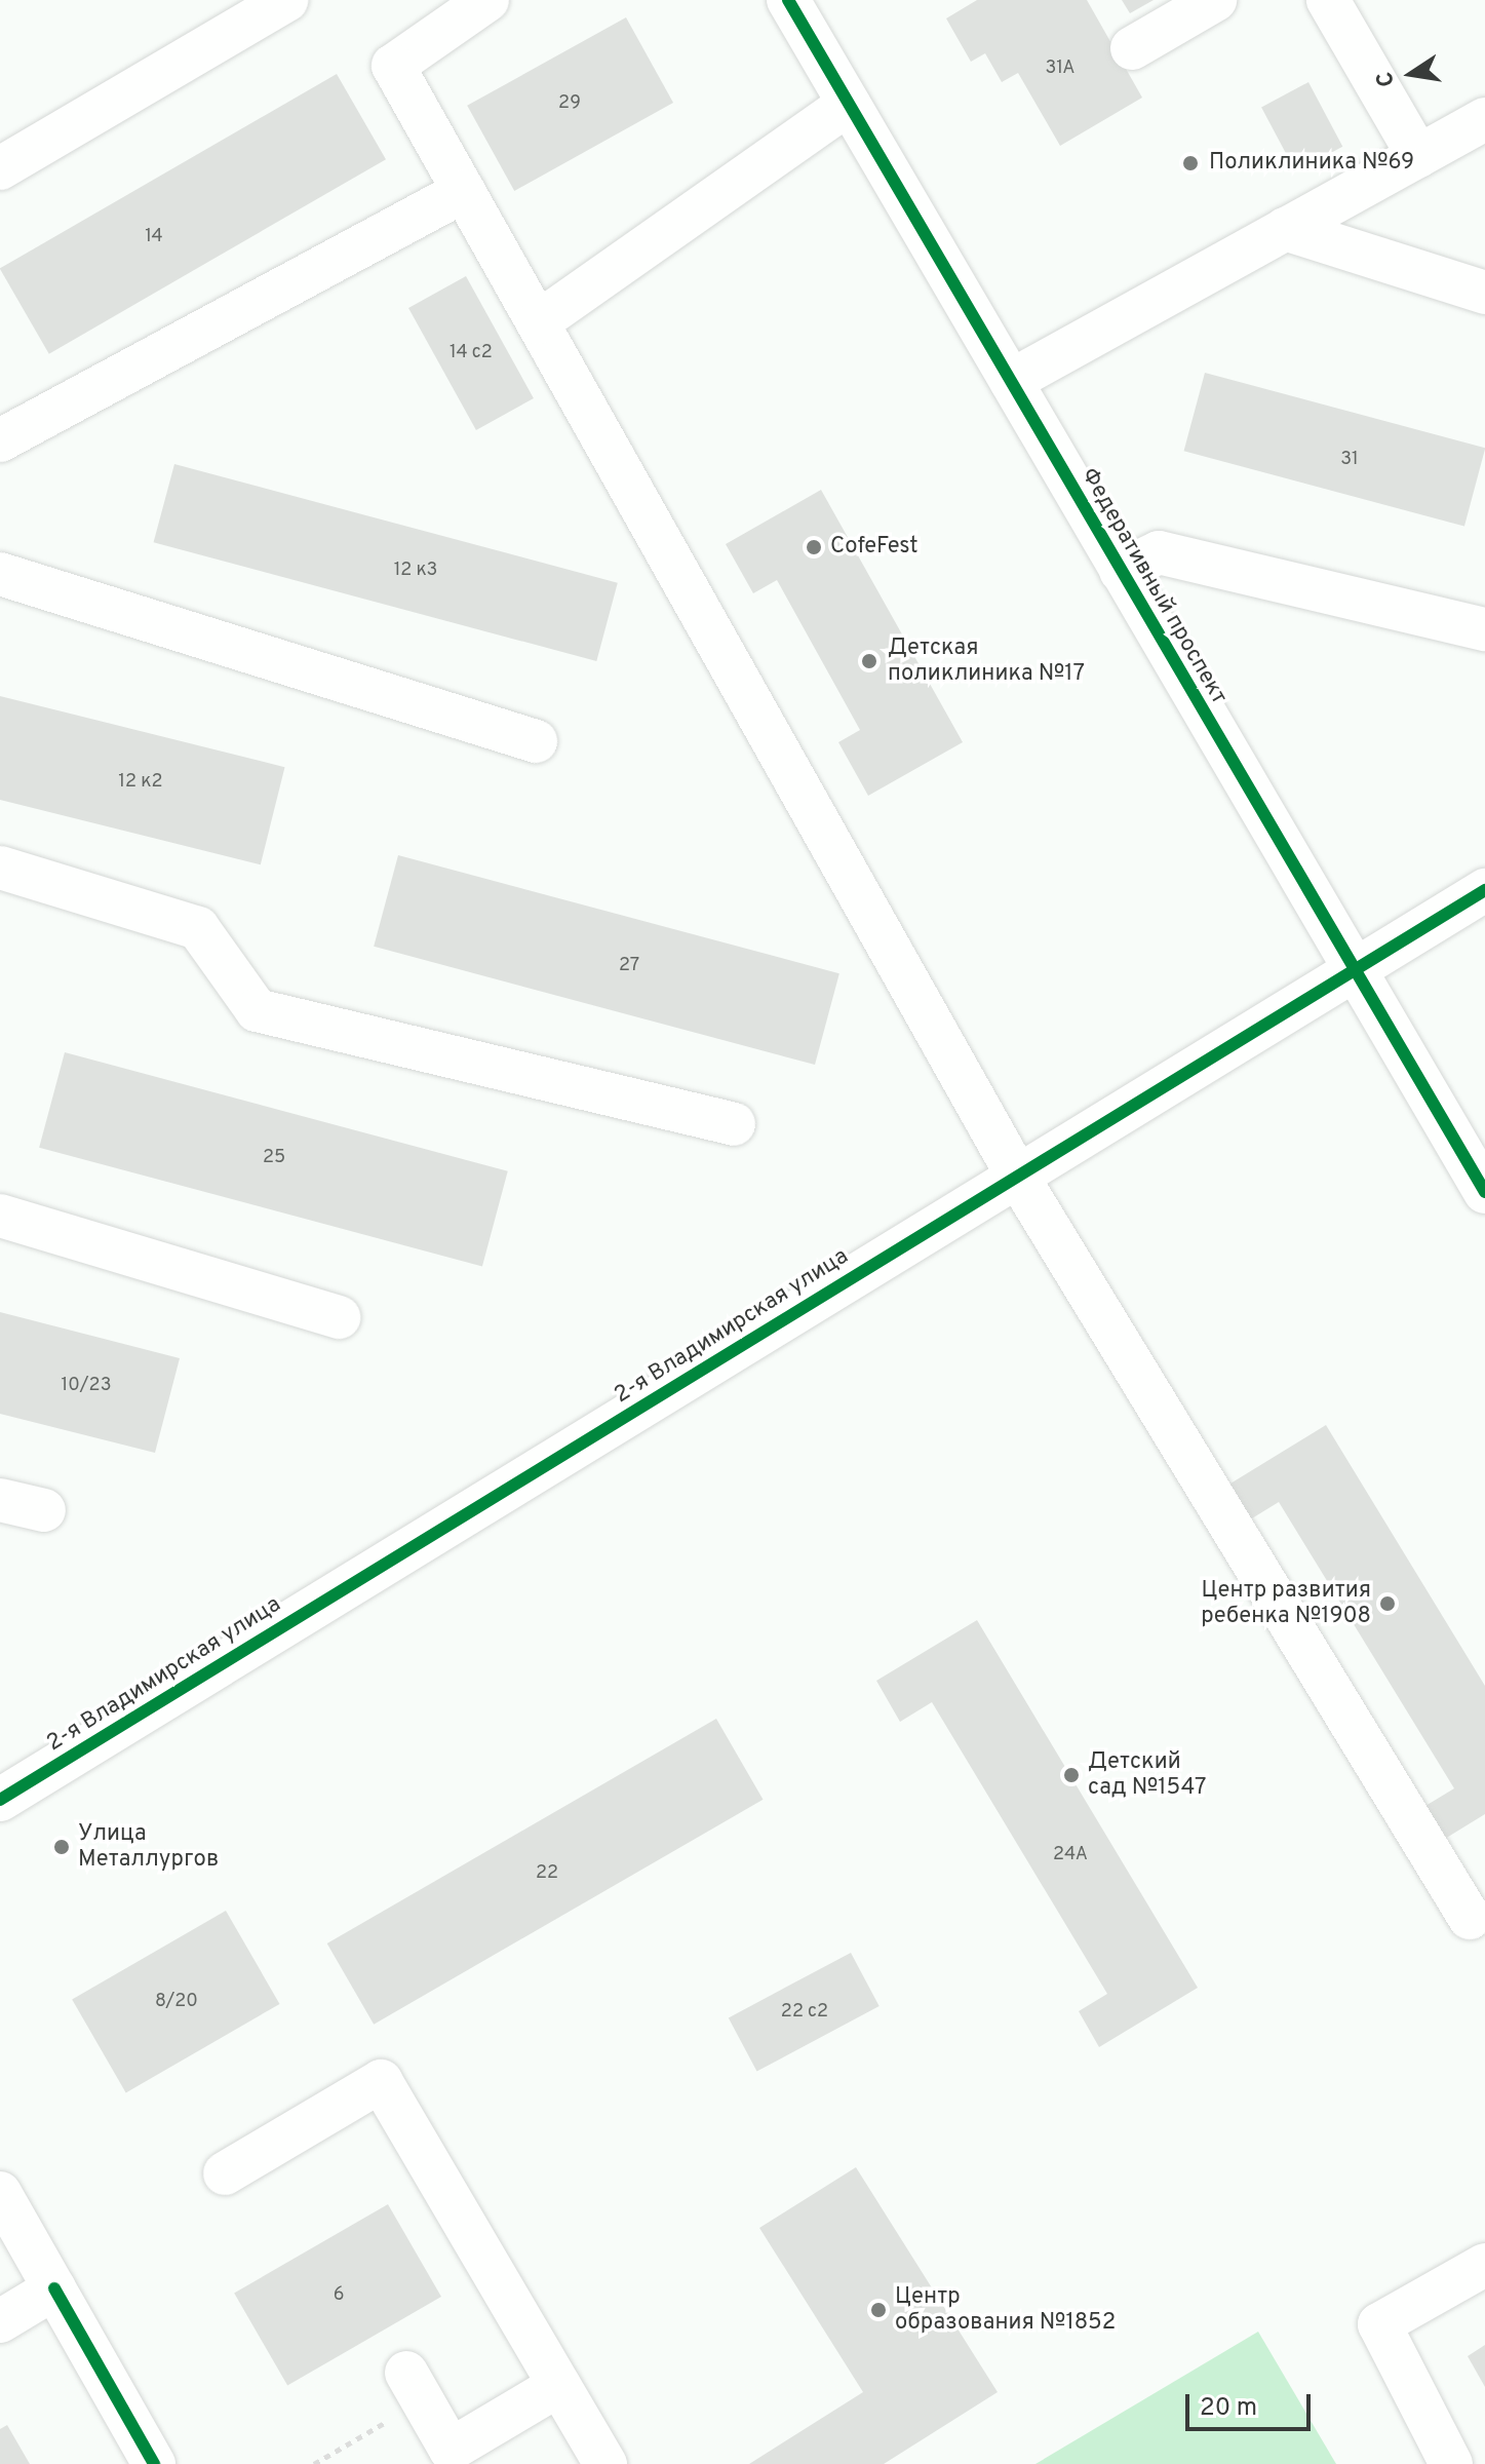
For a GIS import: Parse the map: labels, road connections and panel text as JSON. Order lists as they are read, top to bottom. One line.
{"streets":{"street":["Федеративный проспект","2-я Владимирская улица"]},"crossings":[["Федеративный проспект","2-я Владимирская улица"]],"places":["Поликлиника №69","CofeFest","Детская поликлиника №17","Центр развития ребенка №1908","Детский сад №1547","Улица Металлургов","Центр образования №1852"],"house_numbers":["31А","29","14","14 с2","31","12 к3","12 к2","27","25","10/23","24А","22","8/20","22 с2","6"],"scale_bar":"20 m","north":"left"}
